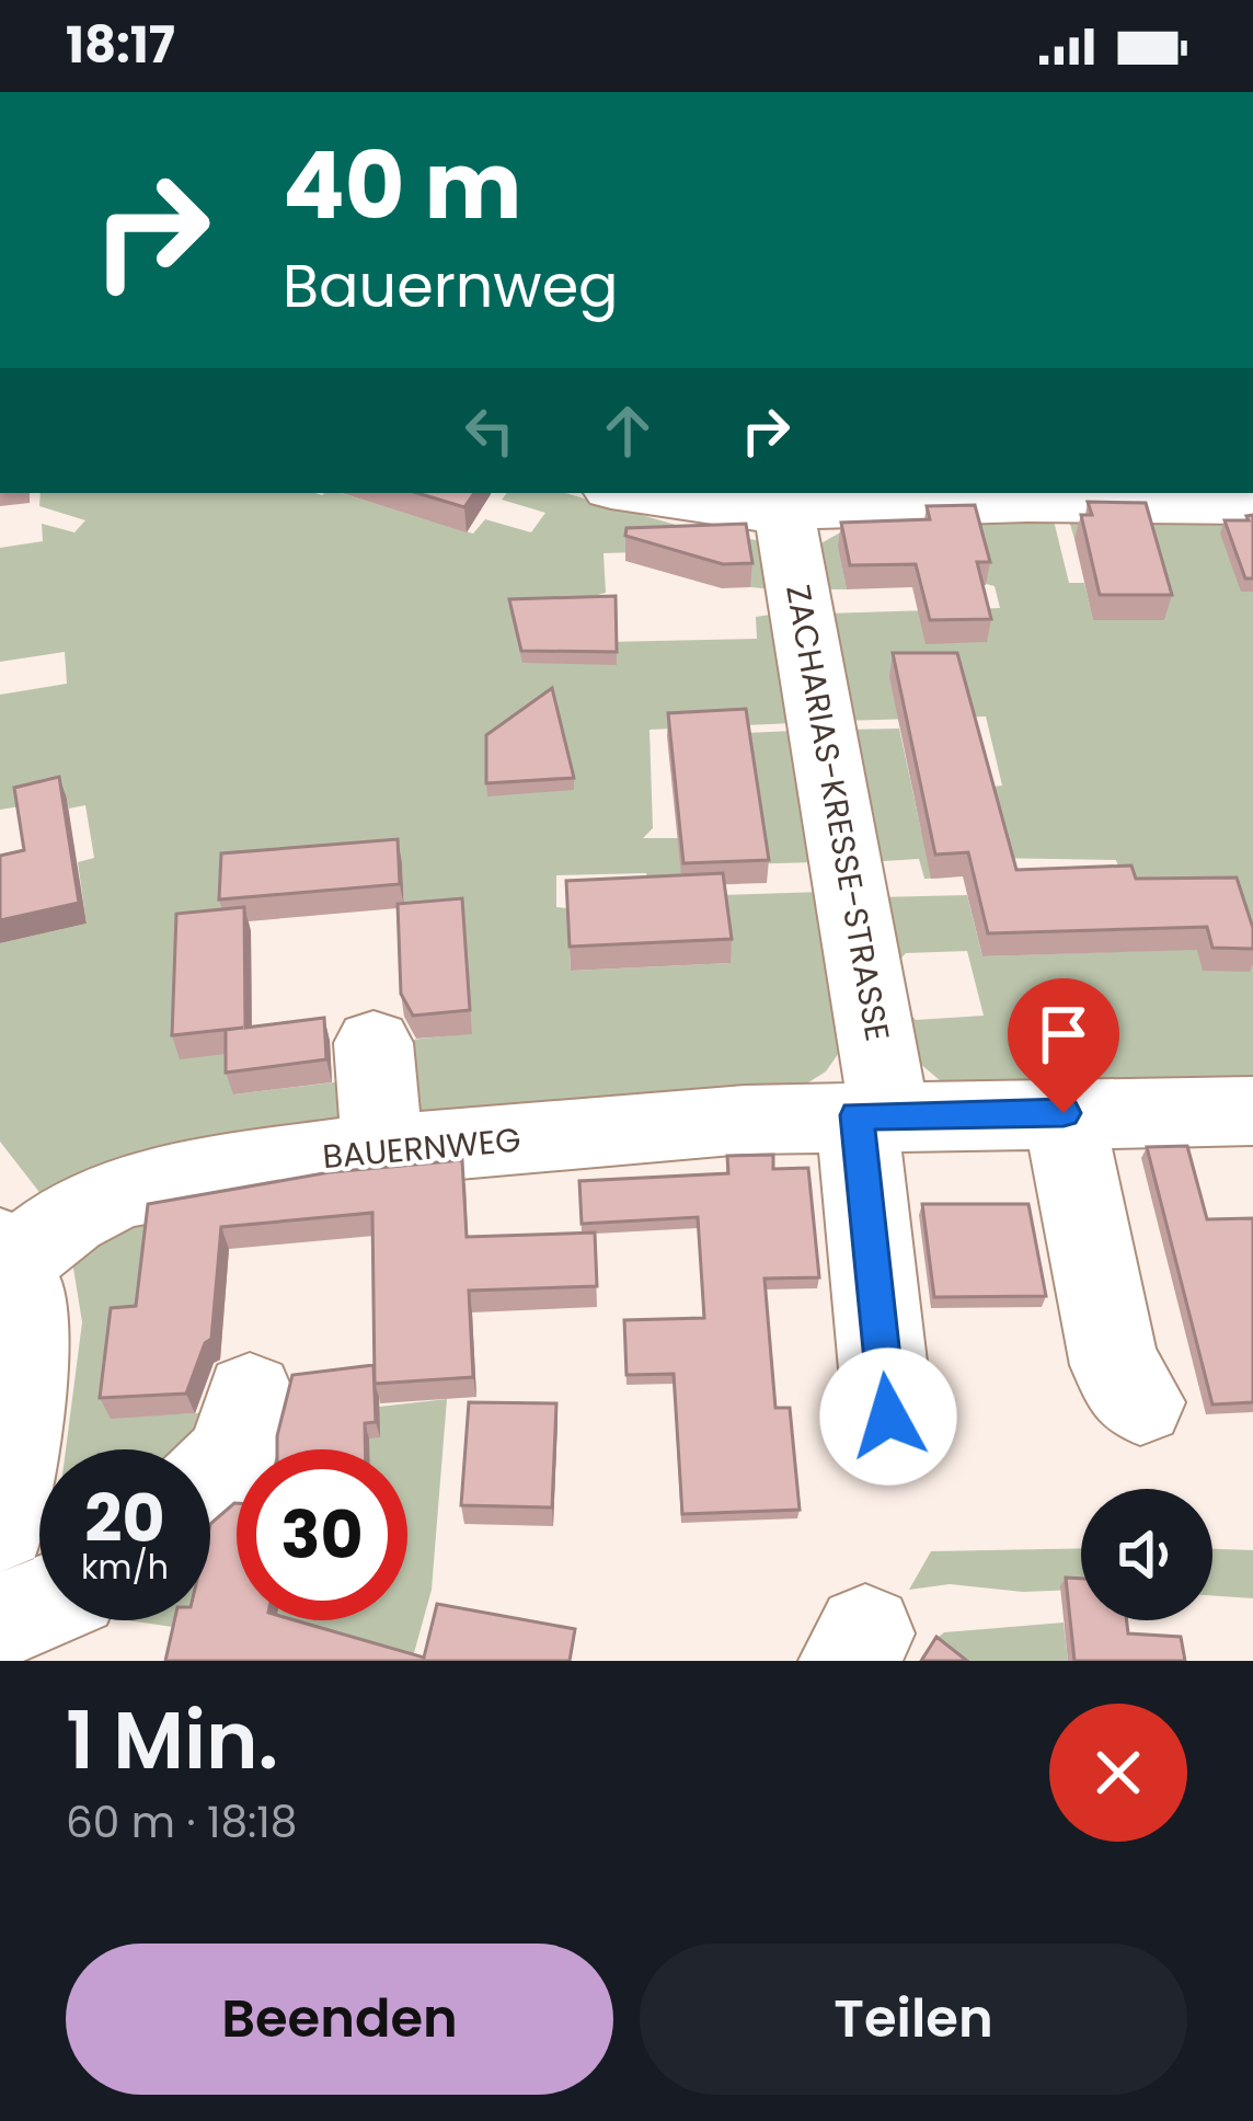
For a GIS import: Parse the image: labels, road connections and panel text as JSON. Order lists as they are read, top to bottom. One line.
{"streets":{"street":["ZACHARIAS-KRESSE-STRASSE","BAUERNWEG"]},"crossings":[["ZACHARIAS-KRESSE-STRASSE","BAUERNWEG"]],"page":{"status":"18:17","turn":["40 m","Bauernweg"],"speed":"20 km/h","limit":"30","heading":["1 Min.","60 m · 18:18"],"buttons":["Beenden","Teilen"]}}
